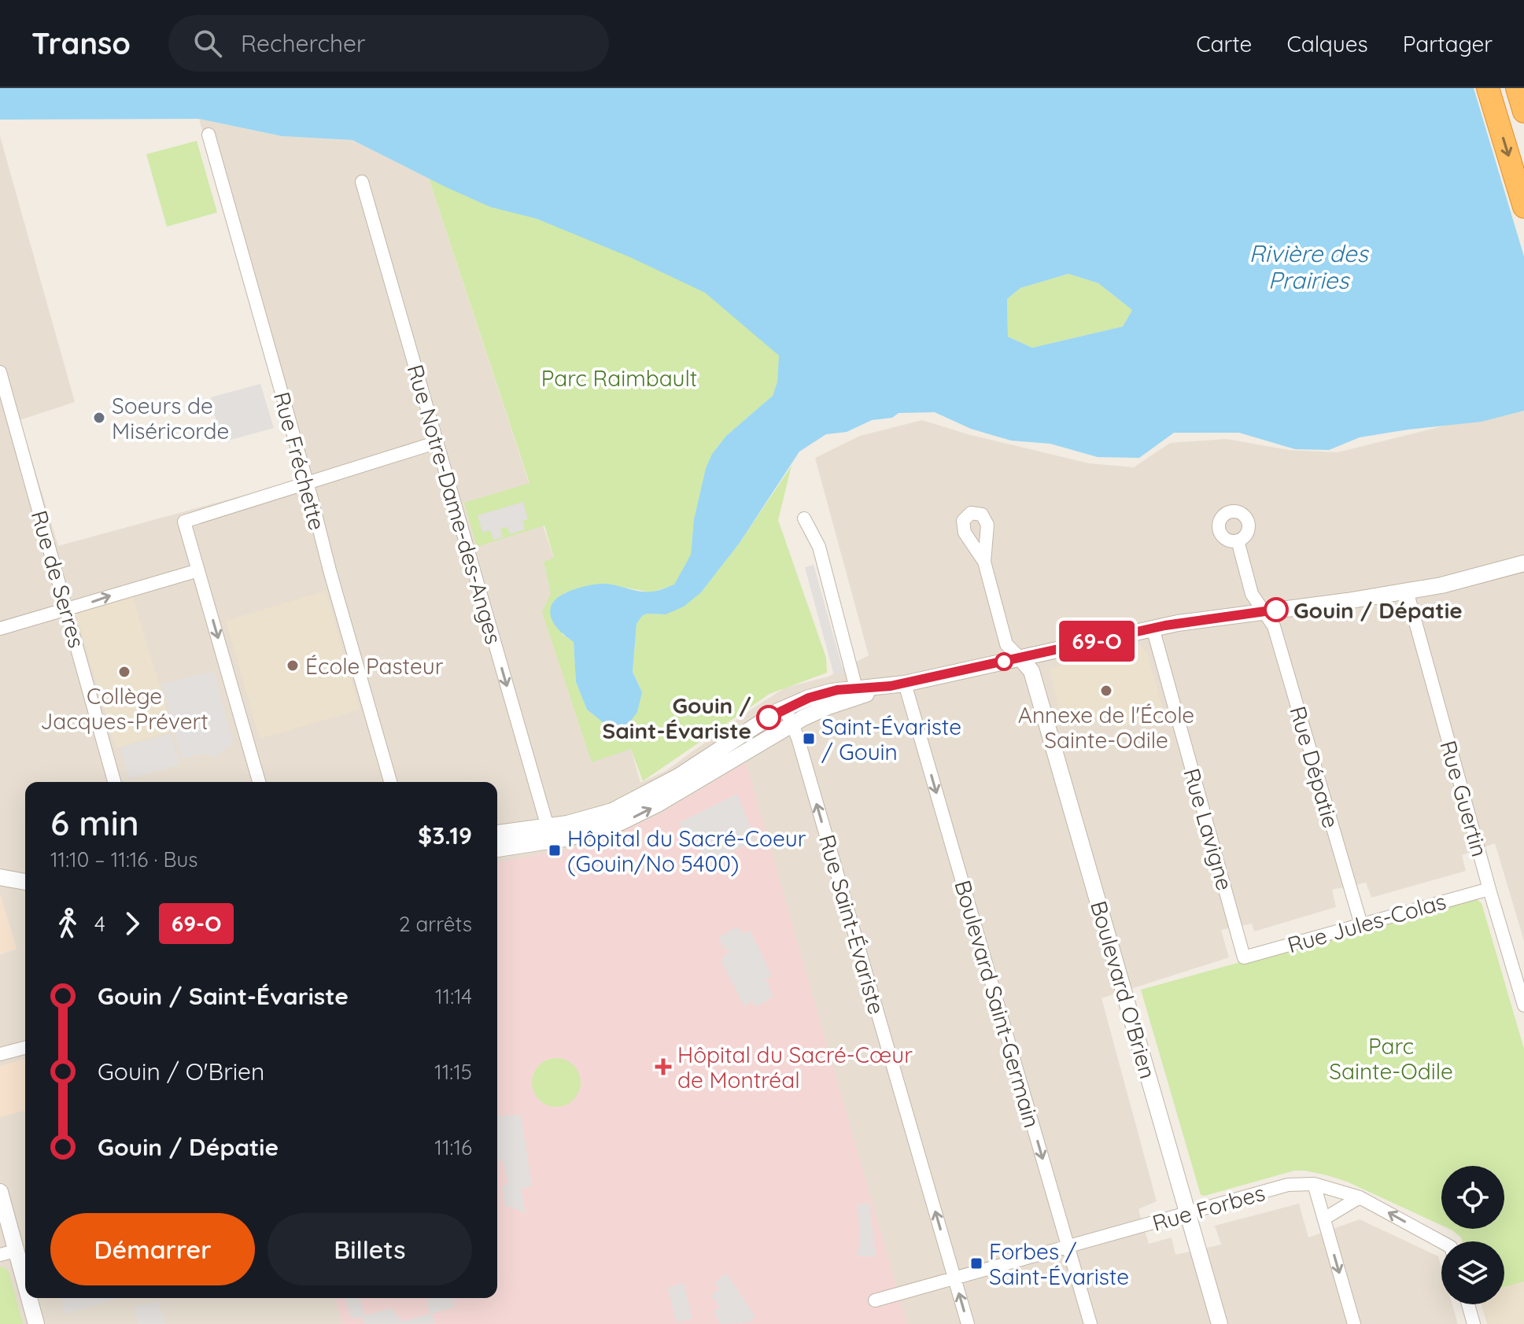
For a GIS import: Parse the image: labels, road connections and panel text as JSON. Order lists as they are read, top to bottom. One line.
{"streets":{"street":["Rue Fréchette","Rue Notre-Dame-des-Anges","Rue de Serres","Rue Dépatie","Rue Guertin","Rue Lavigne","Rue Jules-Colas","Rue Saint-Évariste","Boulevard O'Brien","Boulevard Saint-Germain","Rue Forbes"]},"crossings":[["Rue Dépatie","Rue Jules-Colas"],["Rue Guertin","Rue Jules-Colas"],["Rue Lavigne","Rue Jules-Colas"],["Rue Saint-Évariste","Rue Forbes"],["Boulevard O'Brien","Rue Forbes"],["Boulevard Saint-Germain","Rue Forbes"]],"one_way":["Rue Notre-Dame-des-Anges","Rue Saint-Évariste","Boulevard Saint-Germain"],"water":["Rivière des Prairies"],"parks":["Parc Raimbault","Parc Sainte-Odile"],"places":{"other":["Soeurs de Miséricorde","Gouin / Dépatie","École Pasteur","Collège Jacques-Prévert","Annexe de l'École Sainte-Odile","Gouin / Saint-Évariste"],"transit":["Saint-Évariste / Gouin","Hôpital du Sacré-Coeur (Gouin/No 5400)","Forbes / Saint-Évariste"],"health":["Hôpital du Sacré-Cœur de Montréal"]},"lines":["bus line 69-O"],"page":{"header":"Transo","search":"Rechercher","nav":["Carte","Calques","Partager"],"on_map":"69-O","heading":["6 min","11:10 – 11:16 · Bus","$3.19"],"legs":["4","69-O","2 arrêts"],"list":[{"name":"Gouin / Saint-Évariste","value":"11:14"},{"name":"Gouin / O'Brien","value":"11:15"},{"name":"Gouin / Dépatie","value":"11:16"}],"buttons":["Démarrer","Billets"]}}
